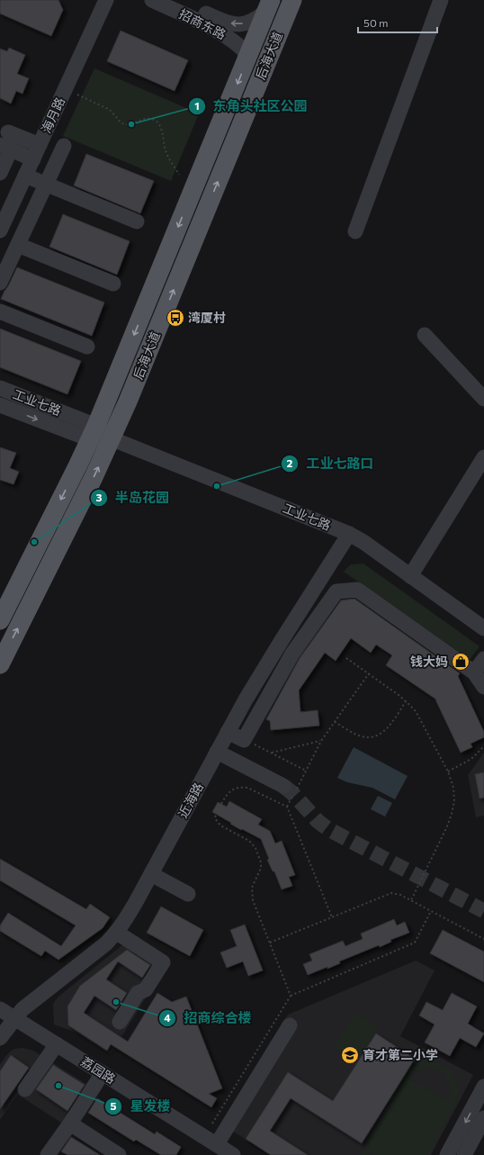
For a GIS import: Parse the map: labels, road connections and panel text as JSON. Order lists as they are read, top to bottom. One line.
{"streets":{"main road":["后海大道"],"street":["招商东路","海月路","工业七路","近海路","荔园路"]},"crossings":[["招商东路","后海大道"],["后海大道","工业七路"],["工业七路","近海路"],["近海路","荔园路"]],"one_way":["招商东路"],"places":{"other":["东角头社区公园","工业七路口","半岛花园","招商综合楼","星发楼"],"bus stop":["湾厦村"],"shop":["钱大妈"],"school or university":["育才第二小学"]},"scale_bar":"50 m"}
